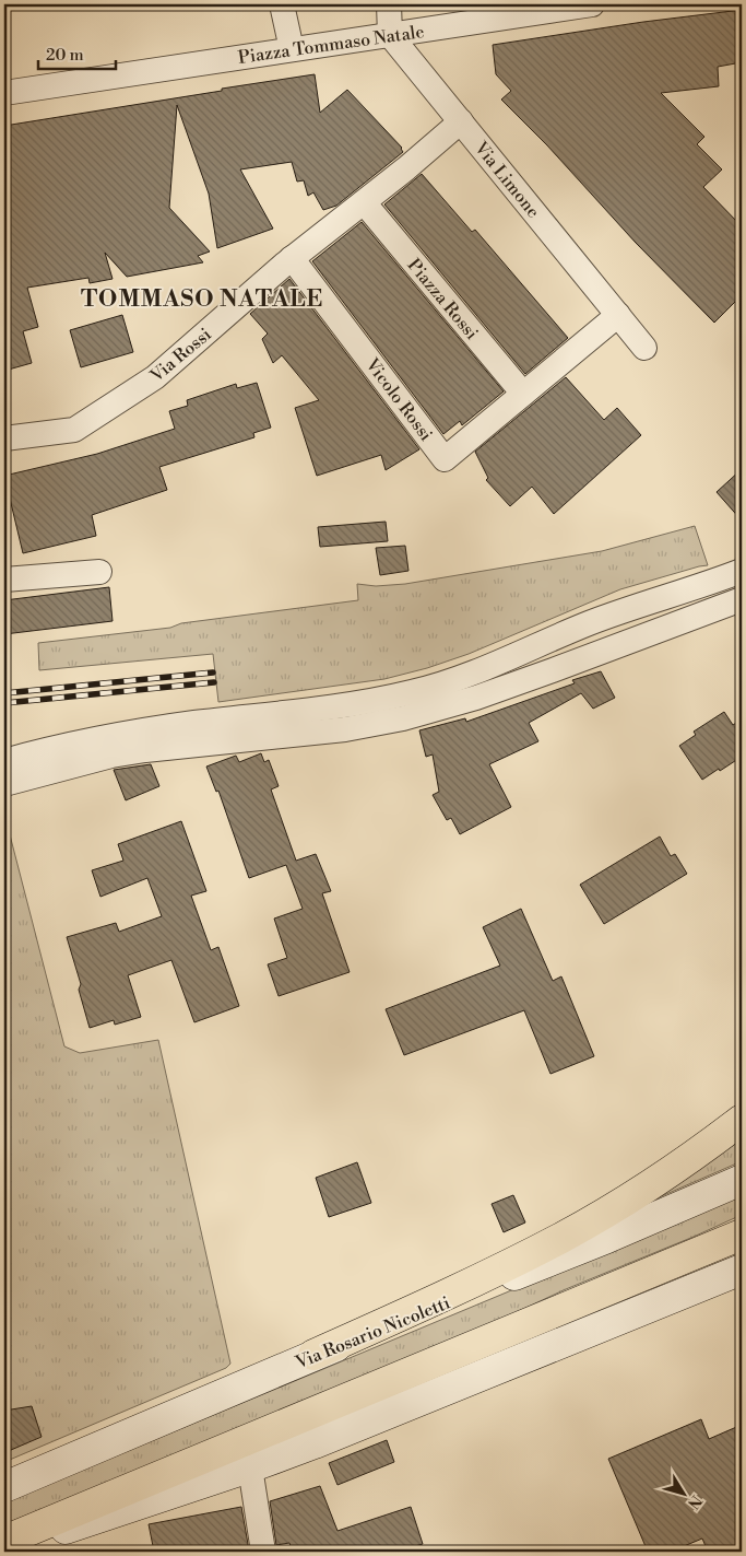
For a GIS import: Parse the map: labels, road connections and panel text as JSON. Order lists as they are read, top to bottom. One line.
{"streets":{"main road":["Via Rosario Nicoletti"],"street":["Piazza Tommaso Natale","Via Limone","Piazza Rossi","Via Rossi","Vicolo Rossi"]},"crossings":[["Piazza Tommaso Natale","Via Limone"],["Via Limone","Via Rossi"],["Piazza Rossi","Via Rossi"],["Piazza Rossi","Vicolo Rossi"],["Via Rossi","Vicolo Rossi"]],"districts":["TOMMASO NATALE"],"scale_bar":"20 m","north":"bottom right"}
